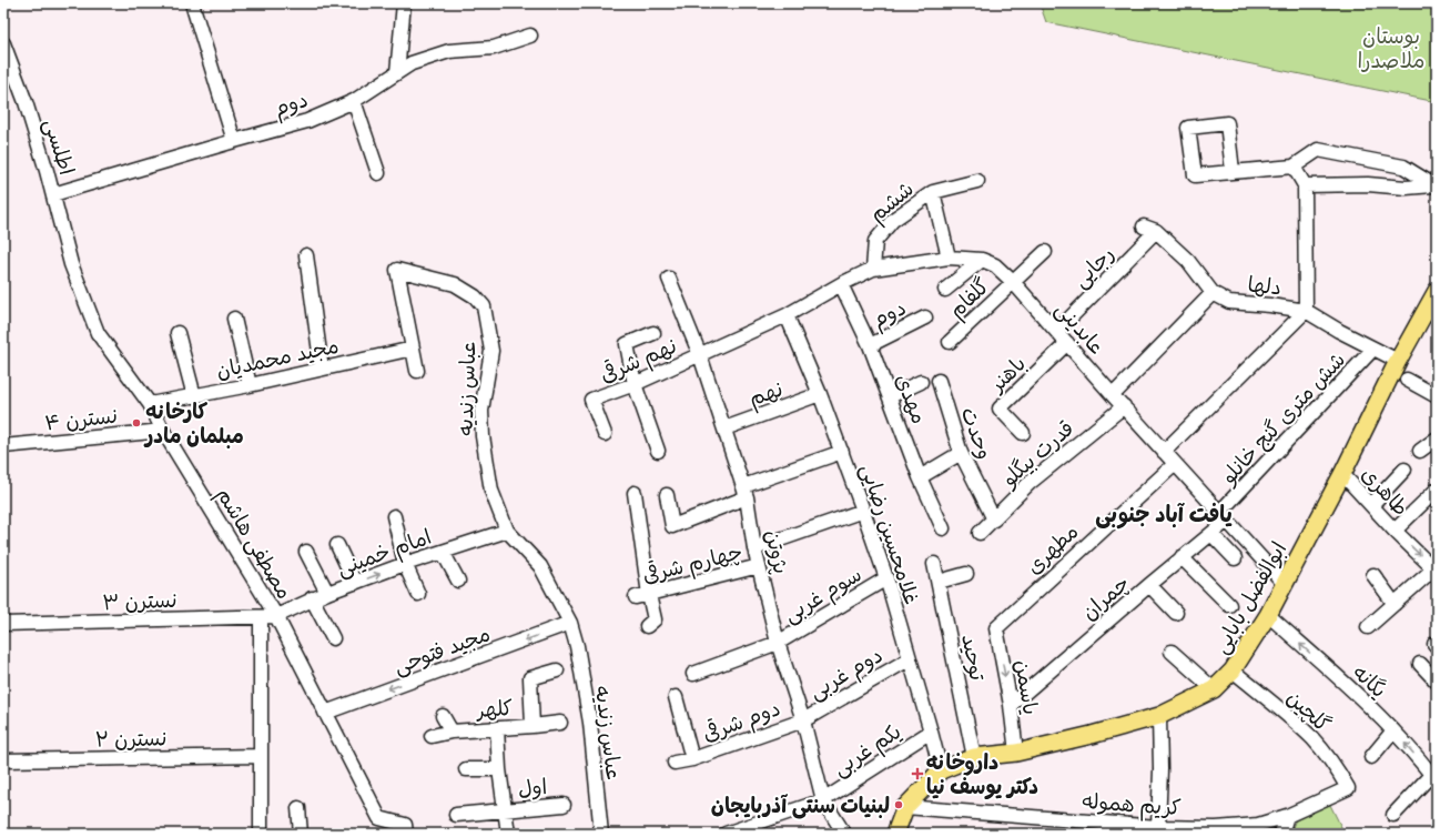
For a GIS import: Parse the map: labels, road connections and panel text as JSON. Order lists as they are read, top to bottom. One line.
{"streets":{"main road":["ابوالفضل بابایی"],"street":["دوم","اطلسی","ششم","رجایی","دلها","گلفام","عابدینی","مجید محمدیان","نهم شرقی","باهنر","عباس زندیه","نهم","مهدی","شش متری گنج خانلو","نسترن ۴","وحدت","قدرت بیگلو","طاهری","غلامحسین رضایی","مصطفی هاشم","مطهری","امام خمینی","پژوتن","چهارم شرقی","سوم غربی","چمران","نسترن ۳","مجید فتوحی","توحید","دوم غربی","یگانه","یاسمن","کلهر","گلچین","دوم شرقی","نسترن ۲","یکم غربی","اول","کریم هموله"]},"crossings":[["دوم","اطلسی"],["دوم","مهدی"],["اطلسی","مصطفی هاشم"],["ششم","عابدینی"],["رجایی","دلها"],["رجایی","عابدینی"],["دلها","شش متری گنج خانلو"],["دلها","ابوالفضل بابایی"],["گلفام","عابدینی"],["عابدینی","نهم شرقی"],["عابدینی","باهنر"],["عابدینی","مهدی"],["عابدینی","شش متری گنج خانلو"],["عابدینی","قدرت بیگلو"],["عابدینی","غلامحسین رضایی"],["عابدینی","مطهری"],["عابدینی","چمران"],["عابدینی","ابوالفضل بابایی"],["مجید محمدیان","عباس زندیه"],["مجید محمدیان","مصطفی هاشم"],["نهم شرقی","غلامحسین رضایی"],["نهم شرقی","پژوتن"],["عباس زندیه","امام خمینی"],["عباس زندیه","مجید فتوحی"],["نهم","غلامحسین رضایی"],["نهم","پژوتن"],["شش متری گنج خانلو","چمران"],["نسترن ۴","مصطفی هاشم"],["وحدت","قدرت بیگلو"],["طاهری","ابوالفضل بابایی"],["غلامحسین رضایی","سوم غربی"],["غلامحسین رضایی","ابوالفضل بابایی"],["غلامحسین رضایی","دوم غربی"],["غلامحسین رضایی","یکم غربی"],["مصطفی هاشم","امام خمینی"],["مصطفی هاشم","نسترن ۳"],["مصطفی هاشم","مجید فتوحی"],["مطهری","یاسمن"],["امام خمینی","نسترن ۳"],["پژوتن","چهارم شرقی"],["پژوتن","سوم غربی"],["پژوتن","دوم غربی"],["پژوتن","دوم شرقی"],["پژوتن","یکم غربی"],["چمران","یاسمن"],["ابوالفضل بابایی","توحید"],["ابوالفضل بابایی","یگانه"],["ابوالفضل بابایی","یاسمن"],["ابوالفضل بابایی","گلچین"],["ابوالفضل بابایی","کریم هموله"],["دوم غربی","دوم شرقی"],["گلچین","کریم هموله"]],"one_way":["مجید فتوحی","یگانه","یاسمن"],"districts":["یافت آباد جنوبی"],"parks":["بوستان ملاصدرا"],"places":{"other":["کارخانه مبلمان مادر","لبنیات سنتی آذربایجان"],"health":["داروخانه دکتر یوسف نیا"]}}
